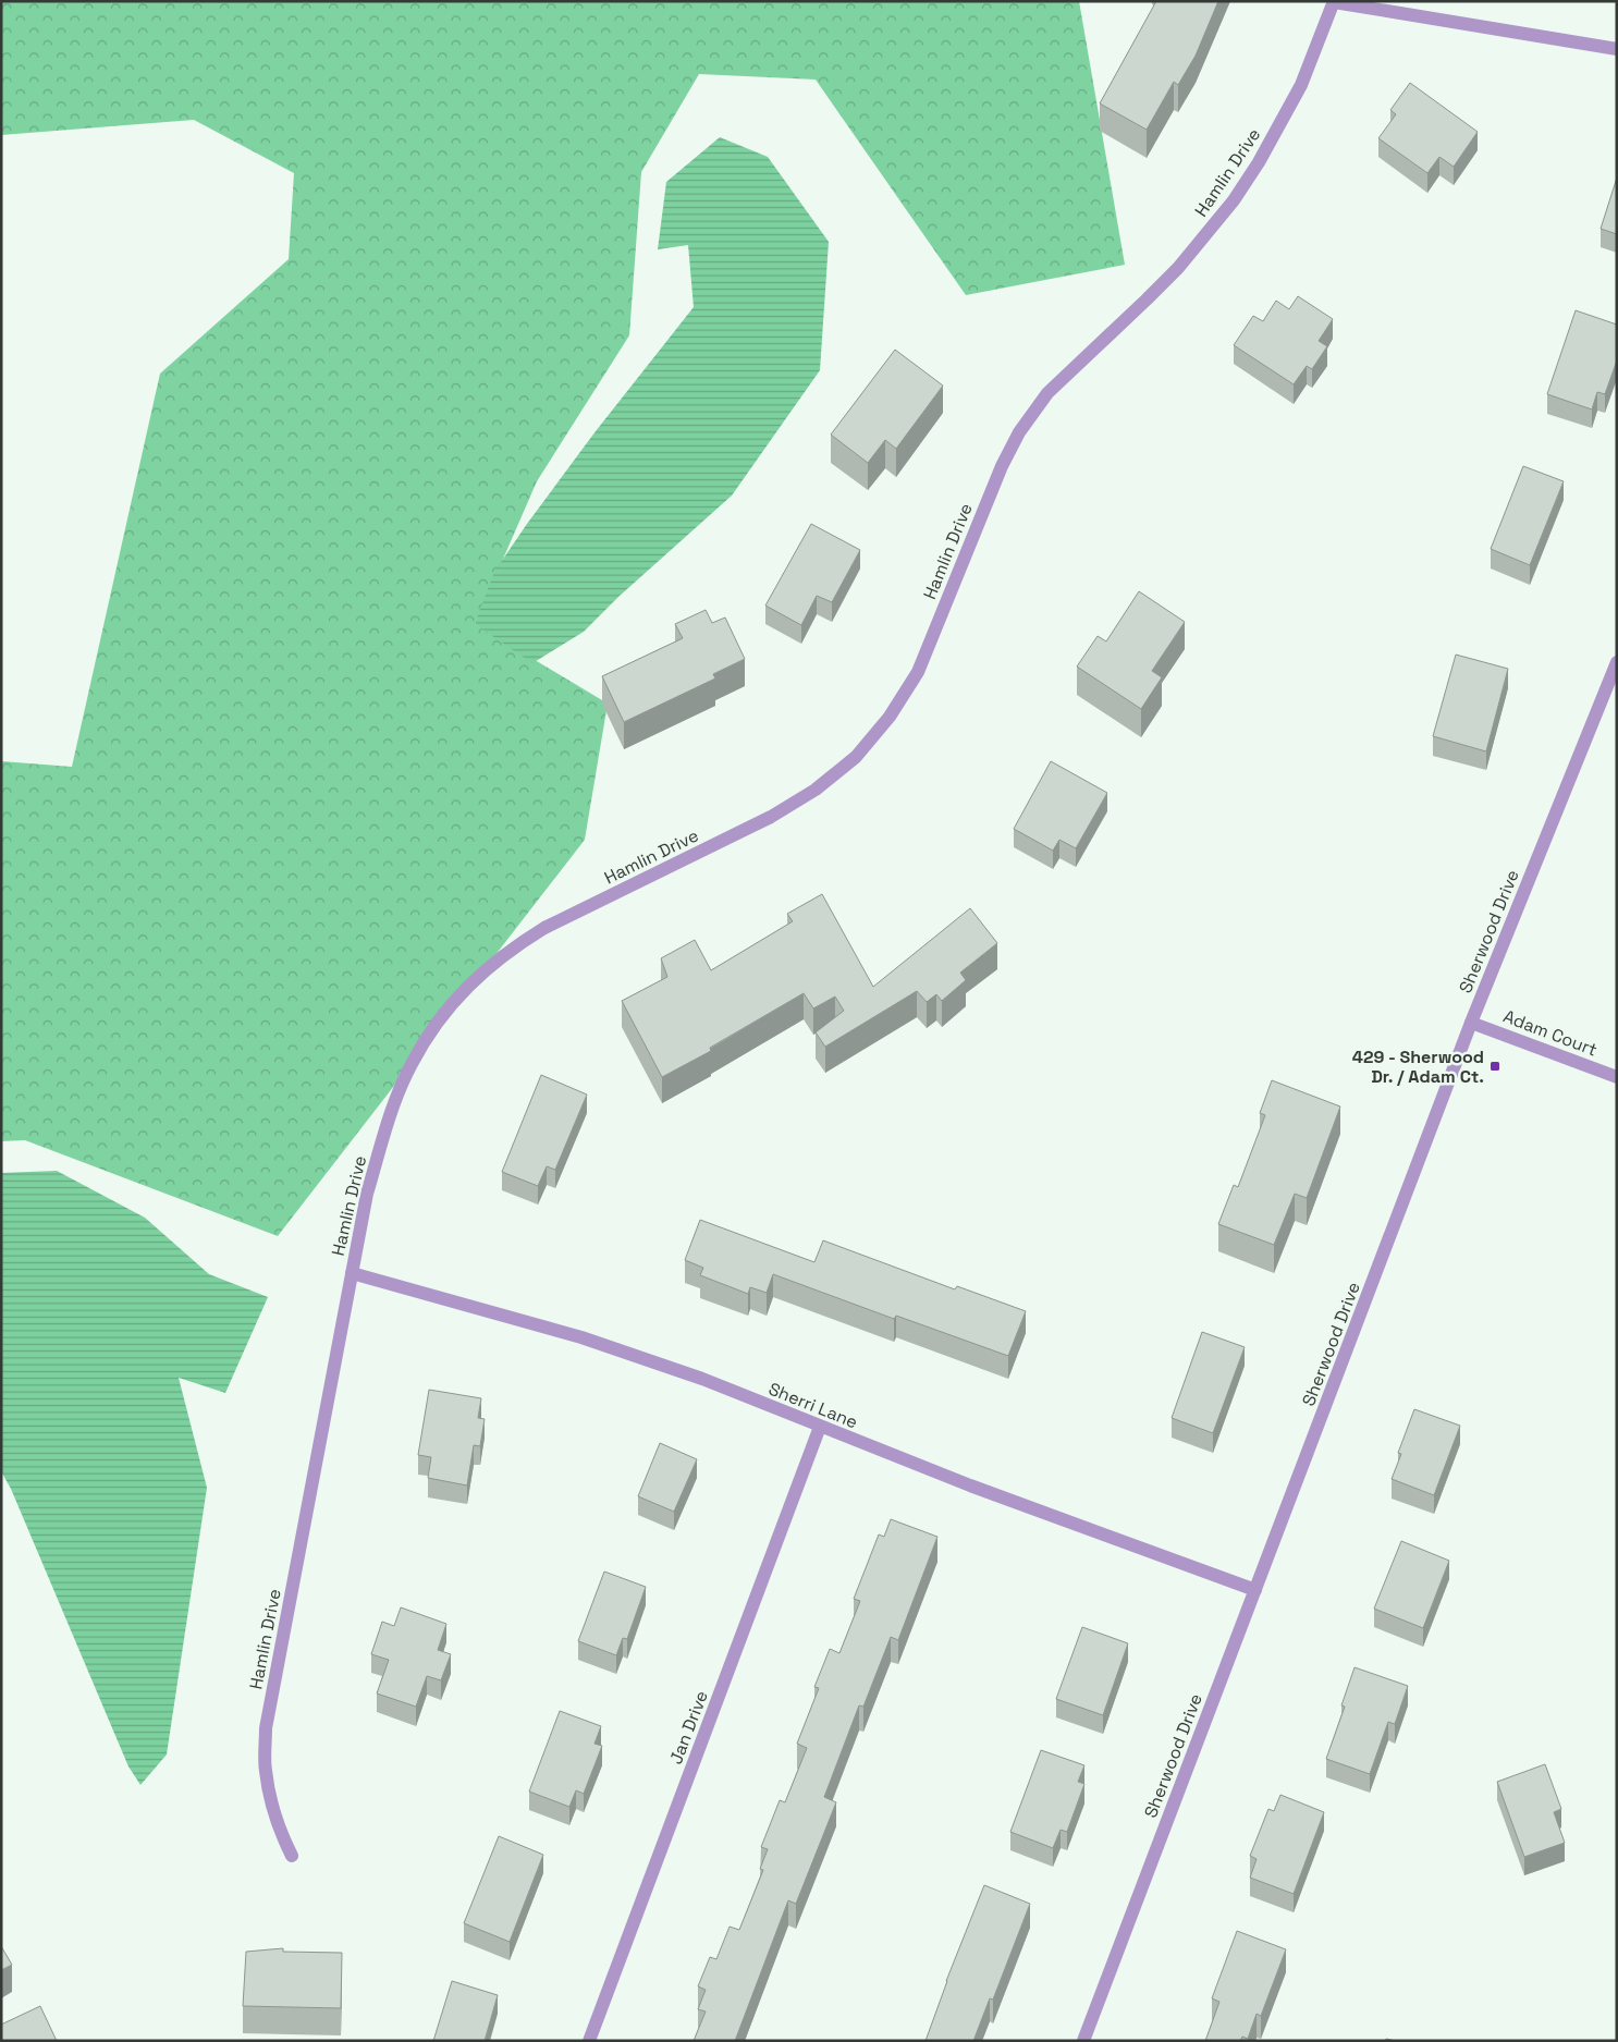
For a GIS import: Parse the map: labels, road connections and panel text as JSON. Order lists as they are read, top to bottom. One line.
{"streets":{"street":["Hamlin Drive","Sherwood Drive","Adam Court","Sherri Lane","Jan Drive"]},"crossings":[["Hamlin Drive","Sherri Lane"],["Sherwood Drive","Adam Court"],["Sherwood Drive","Sherri Lane"],["Sherri Lane","Jan Drive"]],"places":{"transit":["429 - Sherwood Dr. / Adam Ct."]}}
